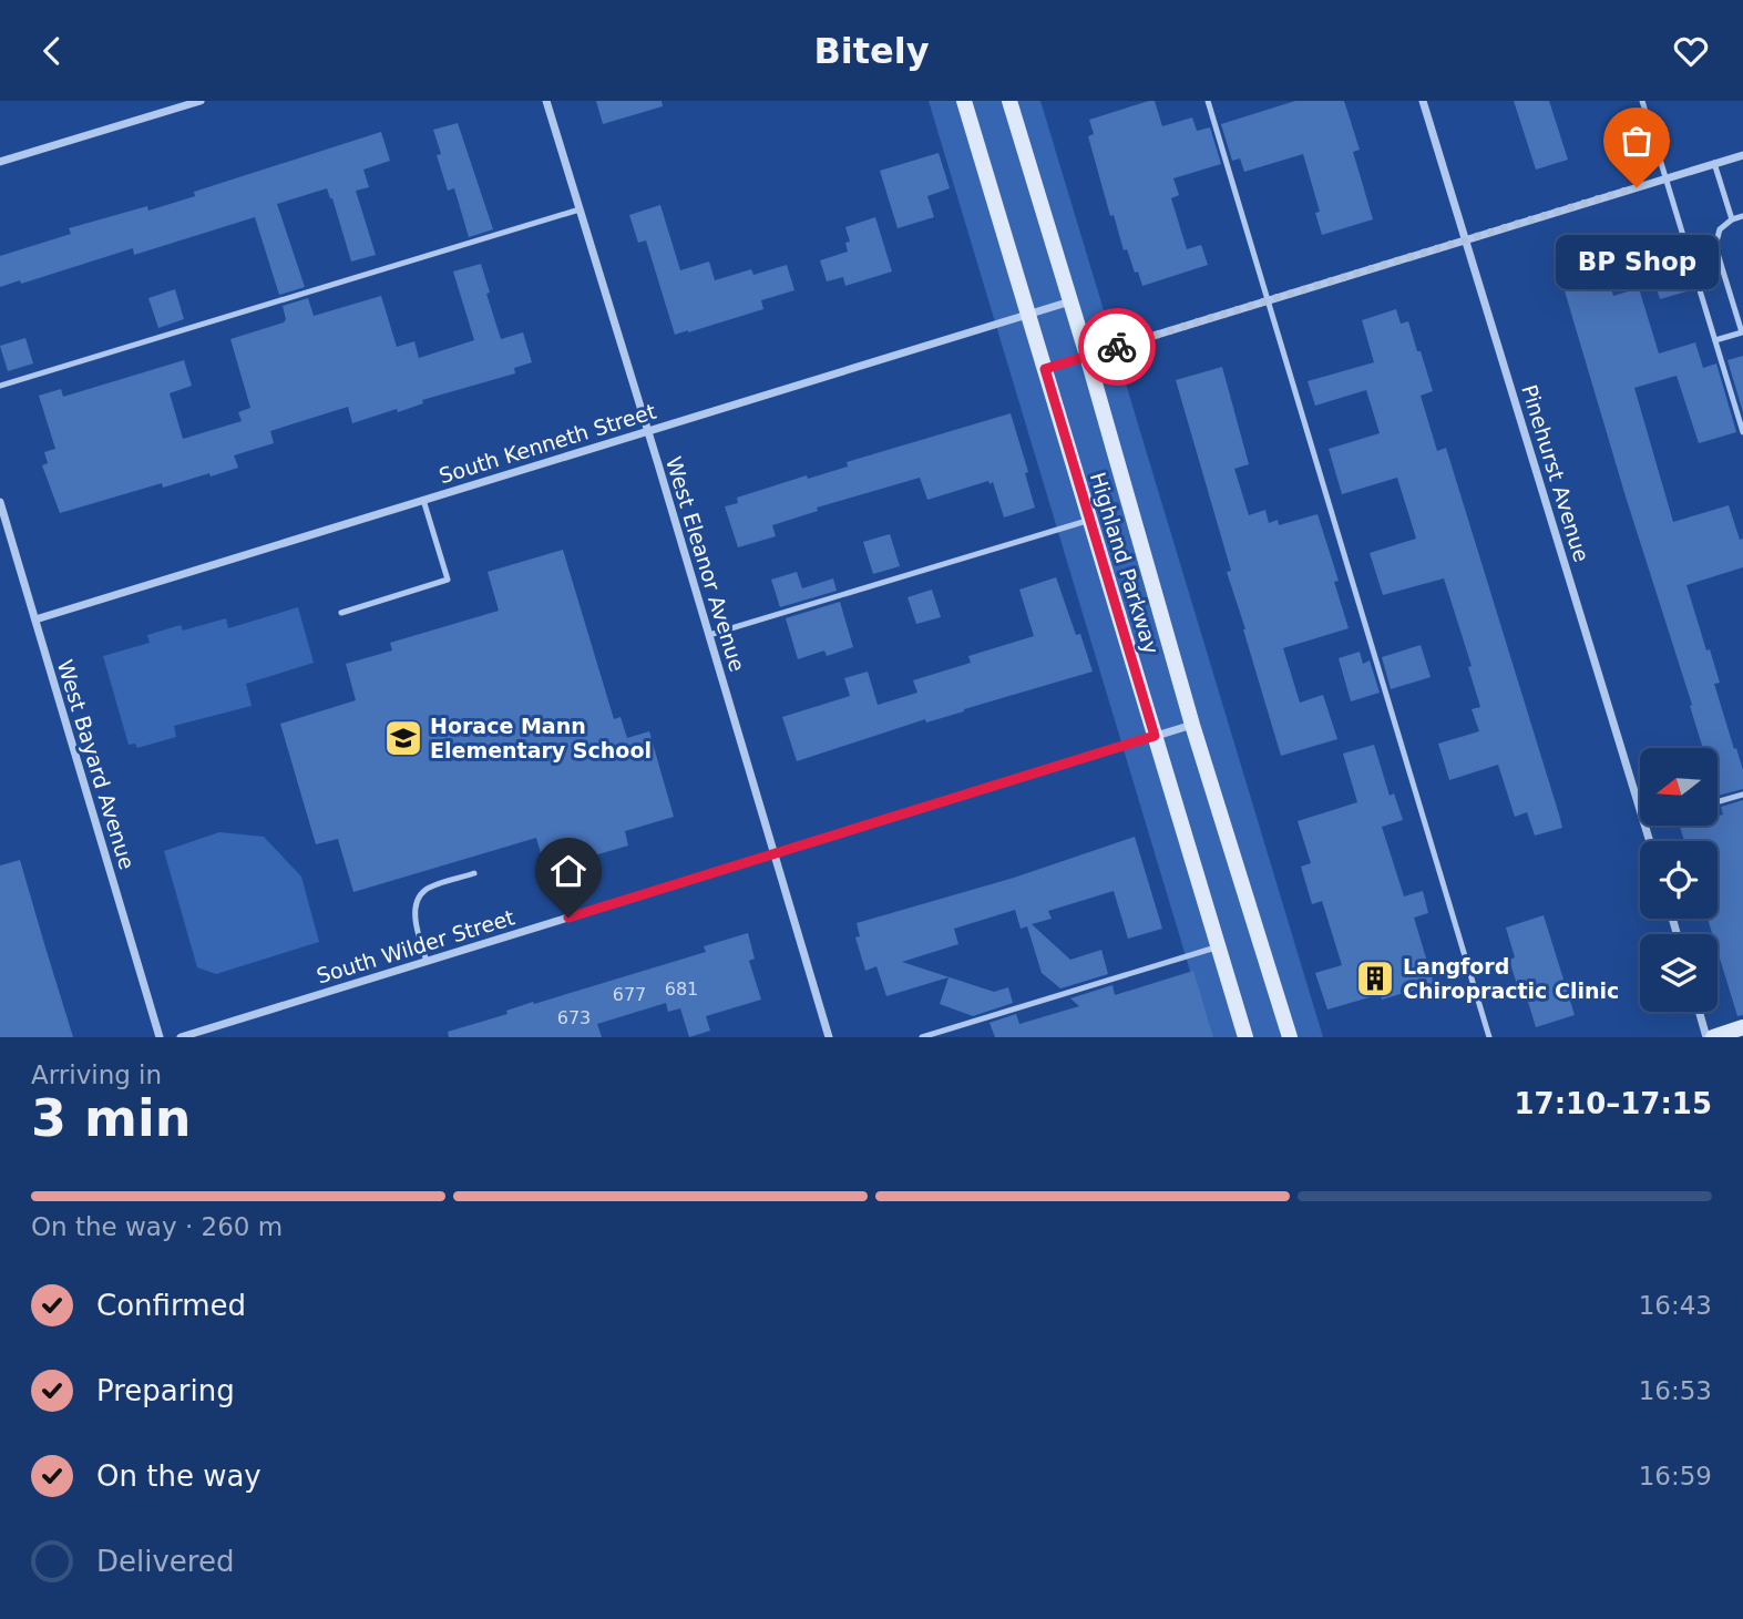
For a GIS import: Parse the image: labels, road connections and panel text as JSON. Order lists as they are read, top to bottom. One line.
{"streets":{"street":["South Kenneth Street","Pinehurst Avenue","Highland Parkway","West Eleanor Avenue","West Bayard Avenue","South Wilder Street"]},"crossings":[["South Kenneth Street","Highland Parkway"],["South Kenneth Street","West Eleanor Avenue"],["South Kenneth Street","West Bayard Avenue"],["Highland Parkway","South Wilder Street"],["West Eleanor Avenue","South Wilder Street"]],"places":{"other":["BP Shop"],"school or university":["Horace Mann Elementary School"],"building":["Langford Chiropractic Clinic"]},"house_numbers":["681","677","673"],"north":"left","page":{"header":"Bitely","bubble":"BP Shop","heading":["3 min","Arriving in","17:10–17:15"],"bar":"On the way · 260 m","list":[["Confirmed","16:43"],["Preparing","16:53"],["On the way","16:59"],"Delivered"]}}
